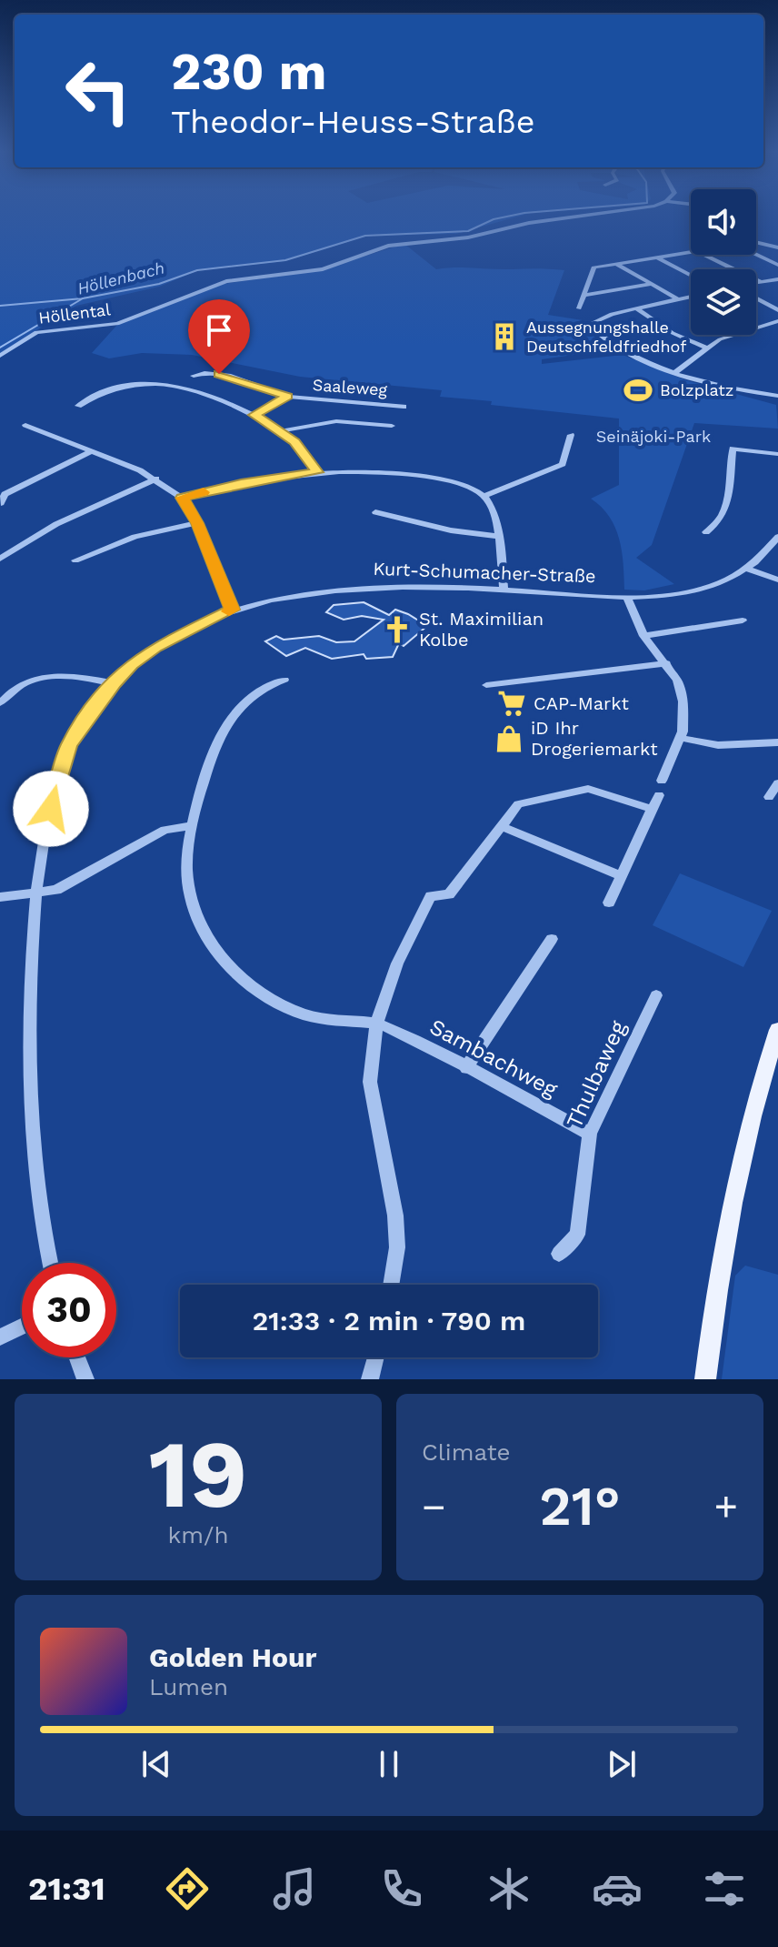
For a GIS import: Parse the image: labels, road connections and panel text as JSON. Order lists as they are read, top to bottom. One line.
{"streets":{"street":["Höllental","Saaleweg","Kurt-Schumacher-Straße","Sambachweg","Thulbaweg"]},"crossings":[["Sambachweg","Thulbaweg"]],"water":["Höllenbach"],"parks":["Seinäjoki-Park"],"places":{"building":["Aussegnungshalle Deutschfeldfriedhof"],"sports":["Bolzplatz"],"church":["St. Maximilian Kolbe"],"supermarket":["CAP-Markt"],"shop":["iD Ihr Drogeriemarkt"]},"page":{"turn":["230 m","Theodor-Heuss-Straße"],"limit":"30","trip":"21:33 · 2 min · 790 m","tile":[["19","km/h"],"Climate"],"heat":["−","21°","+"],"song":["Golden Hour","Lumen"],"tabs":"21:31"}}
